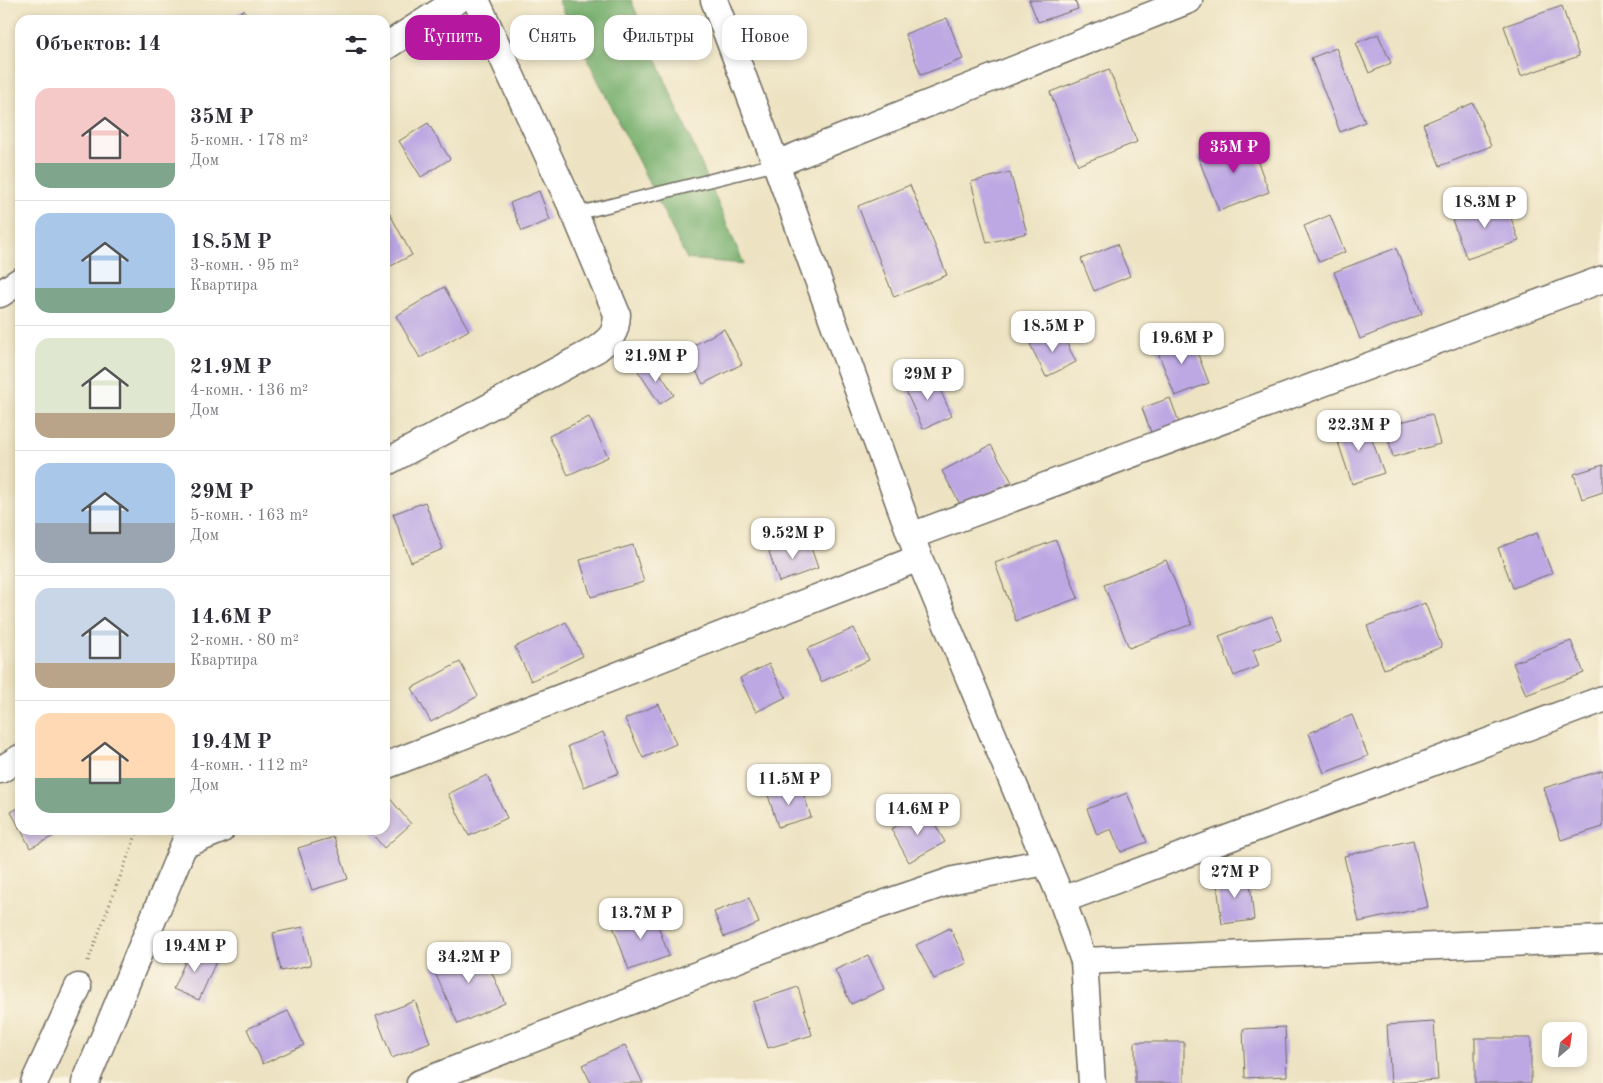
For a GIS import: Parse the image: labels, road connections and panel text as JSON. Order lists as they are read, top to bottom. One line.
{"north":"top right","page":{"chip":["Купить","Снять","Фильтры","Новое"],"heading":"Объектов: 14","list":[{"name":"35M ₽","note":"5-комн. · 178 m² · Дом"},{"name":"18.5M ₽","note":"3-комн. · 95 m² · Квартира"},{"name":"21.9M ₽","note":"4-комн. · 136 m² · Дом"},{"name":"29M ₽","note":"5-комн. · 163 m² · Дом"},{"name":"14.6M ₽","note":"2-комн. · 80 m² · Квартира"},{"name":"19.4M ₽","note":"4-комн. · 112 m² · Дом"}],"price":["35M ₽","18.3M ₽","18.5M ₽","19.6M ₽","21.9M ₽","29M ₽","22.3M ₽","9.52M ₽","11.5M ₽","14.6M ₽","27M ₽","13.7M ₽","19.4M ₽","34.2M ₽"]}}
